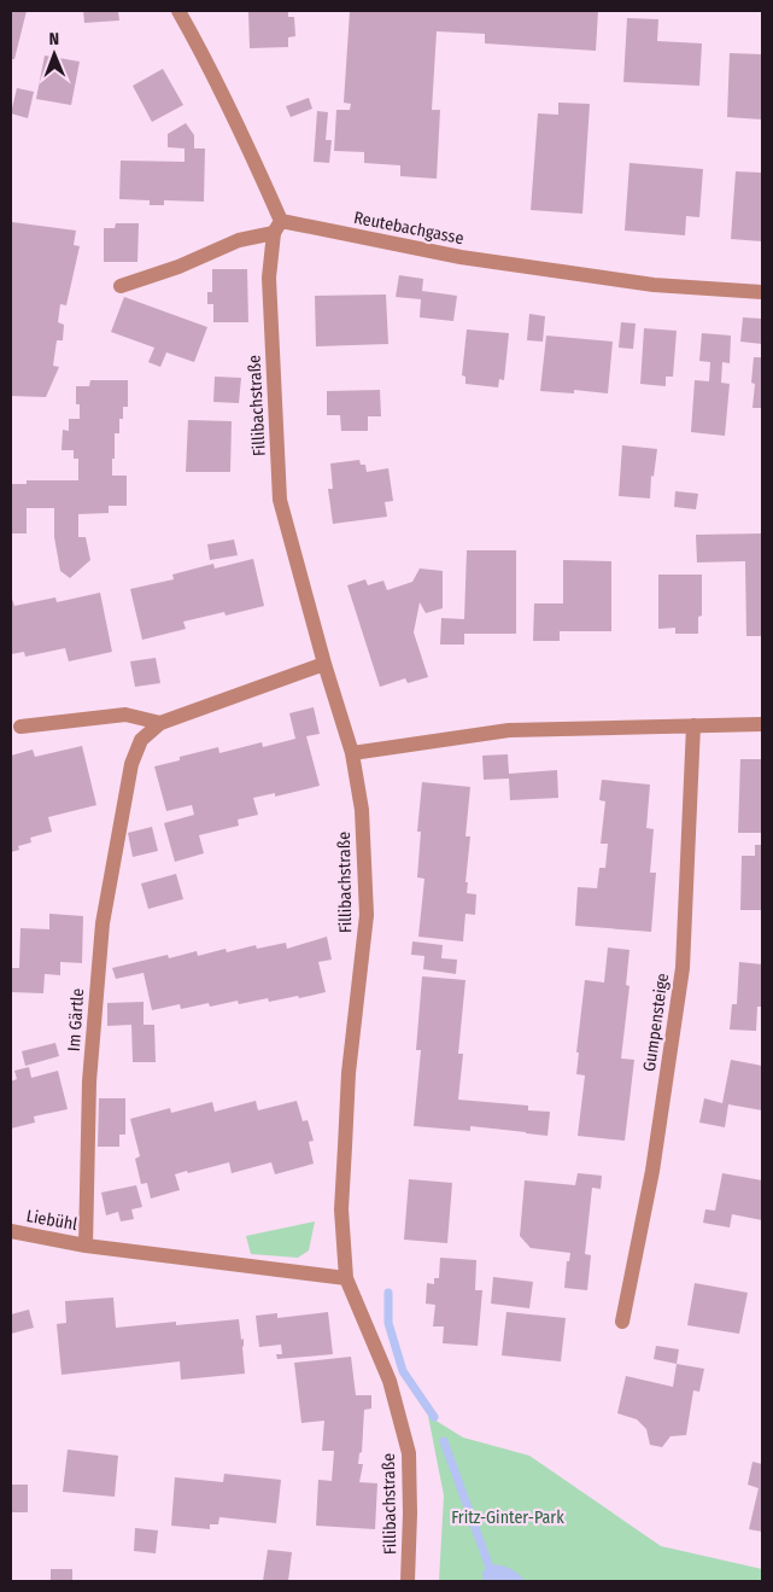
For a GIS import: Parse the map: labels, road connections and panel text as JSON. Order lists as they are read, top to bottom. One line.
{"streets":{"street":["Reutebachgasse","Fillibachstraße","Im Gärtle","Gumpensteige","Liebühl"]},"crossings":[["Reutebachgasse","Fillibachstraße"],["Fillibachstraße","Im Gärtle"],["Im Gärtle","Liebühl"]],"parks":["Fritz-Ginter-Park"],"north":"top"}
